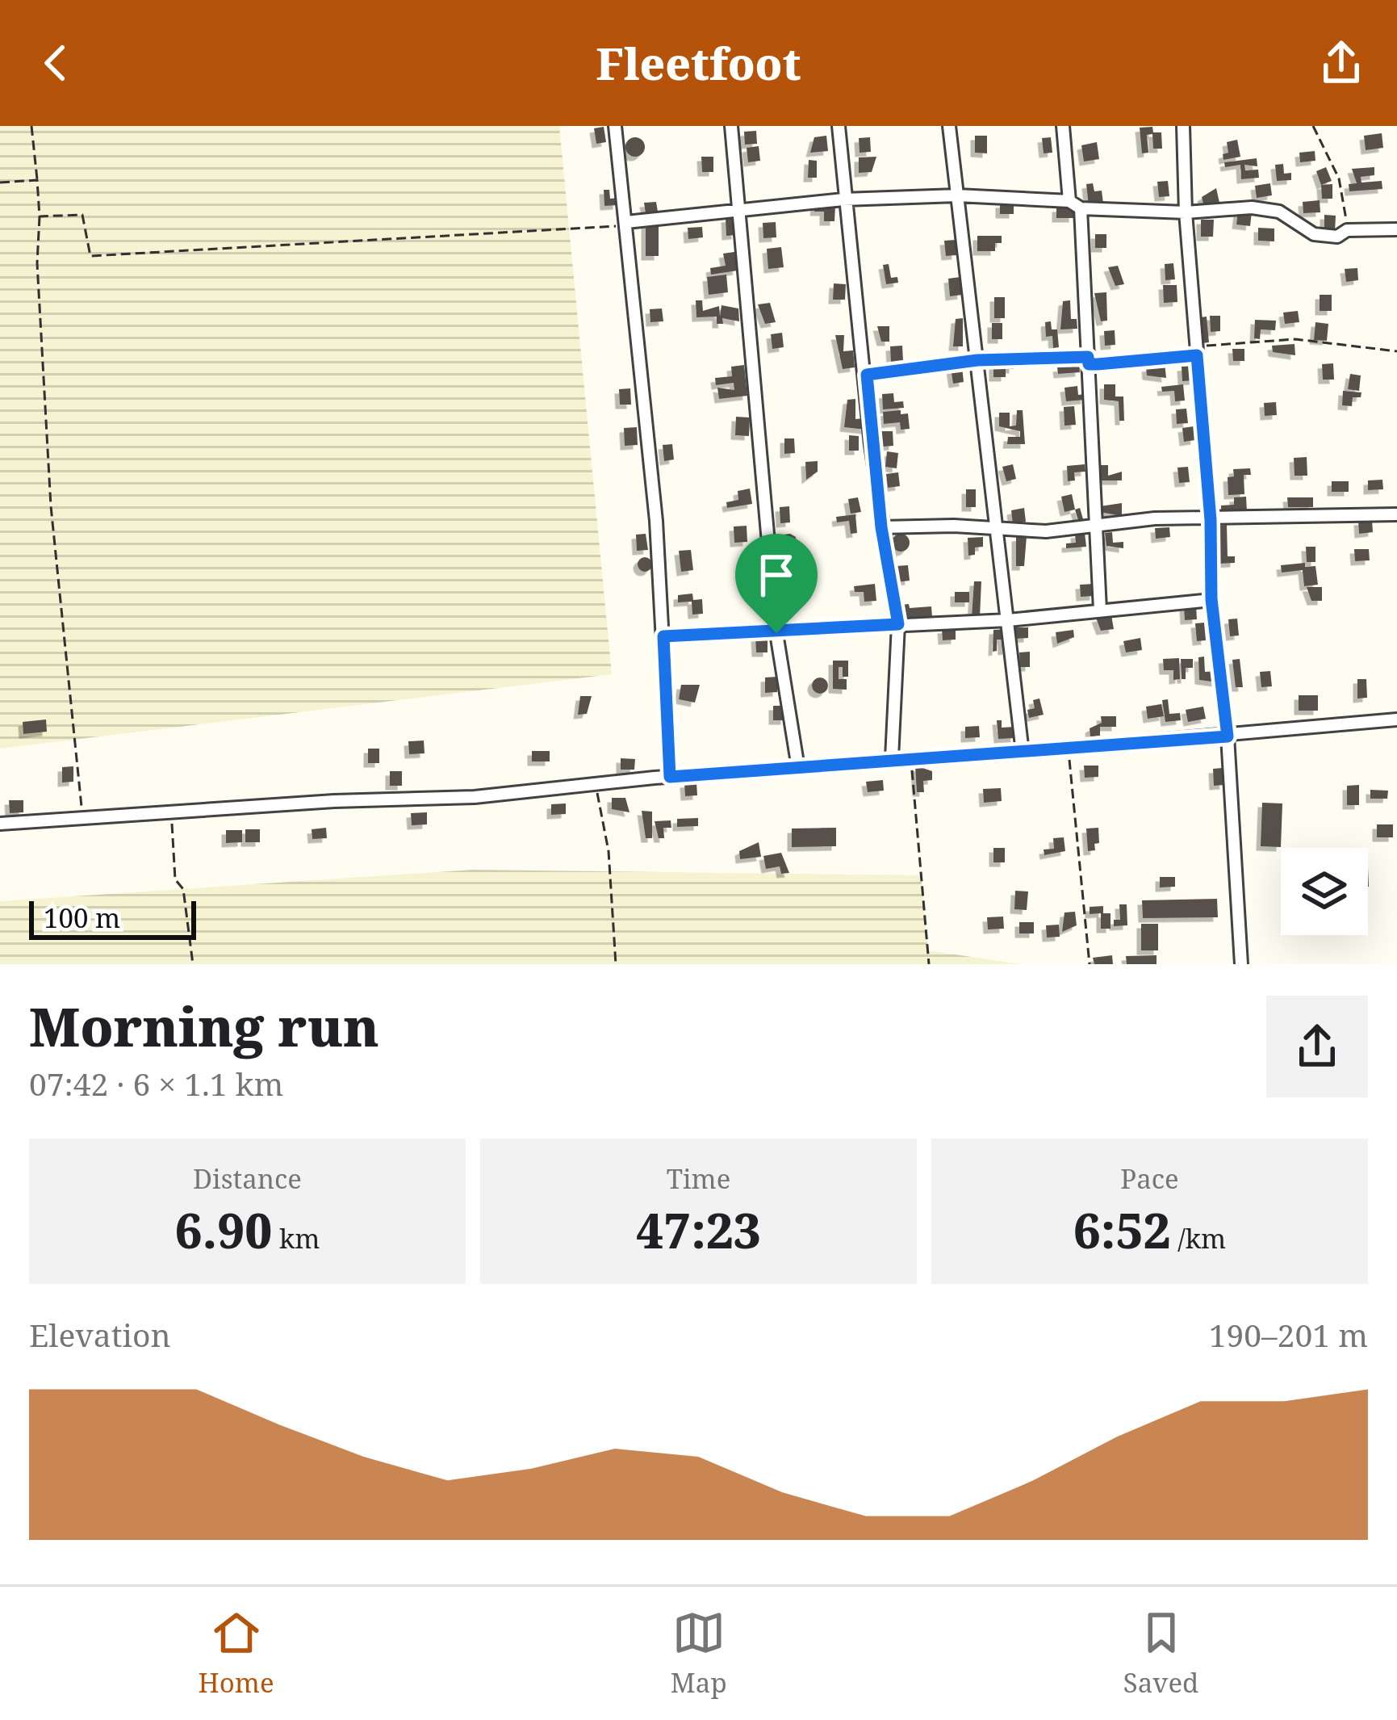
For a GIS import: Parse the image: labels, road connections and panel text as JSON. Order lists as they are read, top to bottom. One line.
{"scale_bar":"100 m","page":{"header":"Fleetfoot","scale":"100 m","heading":["Morning run","07:42 · 6 × 1.1 km"],"stats":[["Distance","6.90 km"],["Time","47:23"],["Pace","6:52 /km"]],"chart":["Elevation","190–201 m"],"tabs":["Home","Map","Saved"]}}
